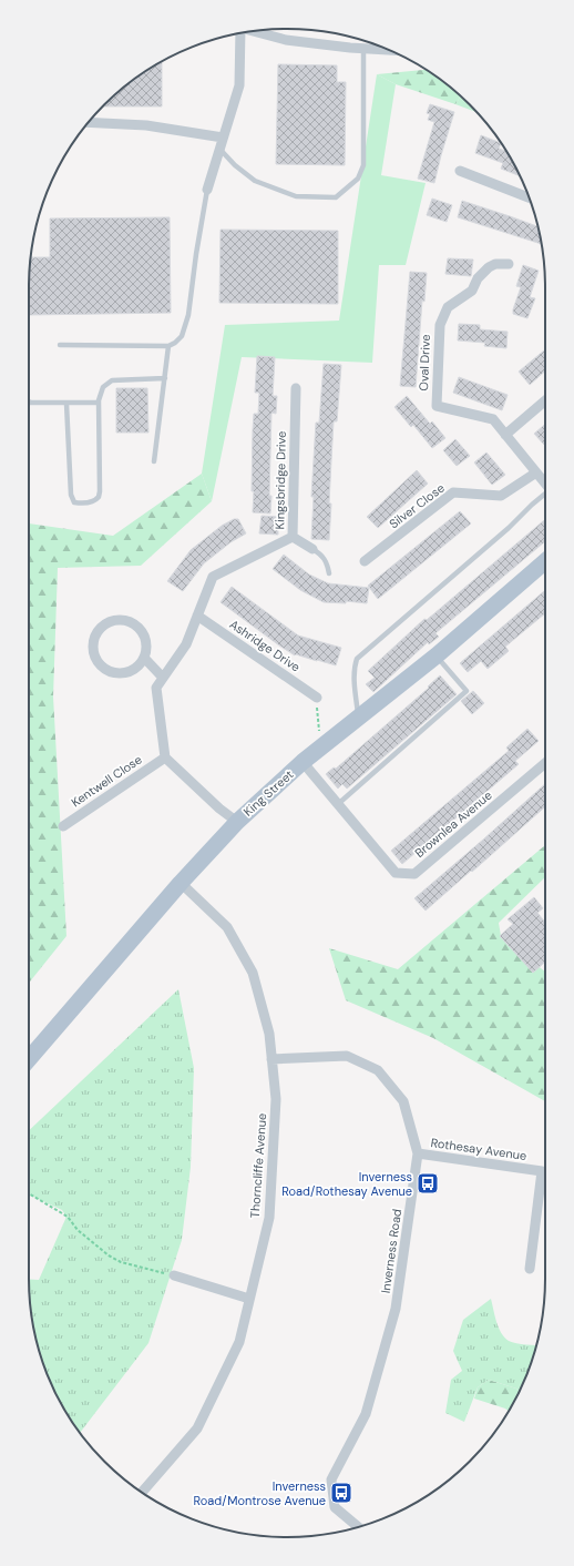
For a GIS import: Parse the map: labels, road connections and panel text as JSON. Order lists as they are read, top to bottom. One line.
{"streets":{"main road":["King Street"],"street":["Oval Drive","Kingsbridge Drive","Silver Close","Ashridge Drive","Kentwell Close","Brownlea Avenue","Rothesay Avenue","Thorncliffe Avenue","Inverness Road"]},"crossings":[["Oval Drive","Silver Close"],["Kingsbridge Drive","Ashridge Drive"],["Kingsbridge Drive","Kentwell Close"],["King Street","Brownlea Avenue"],["King Street","Thorncliffe Avenue"],["Rothesay Avenue","Inverness Road"],["Thorncliffe Avenue","Inverness Road"]],"places":{"bus stop":["Inverness Road/Rothesay Avenue","Inverness Road/Montrose Avenue"]}}
